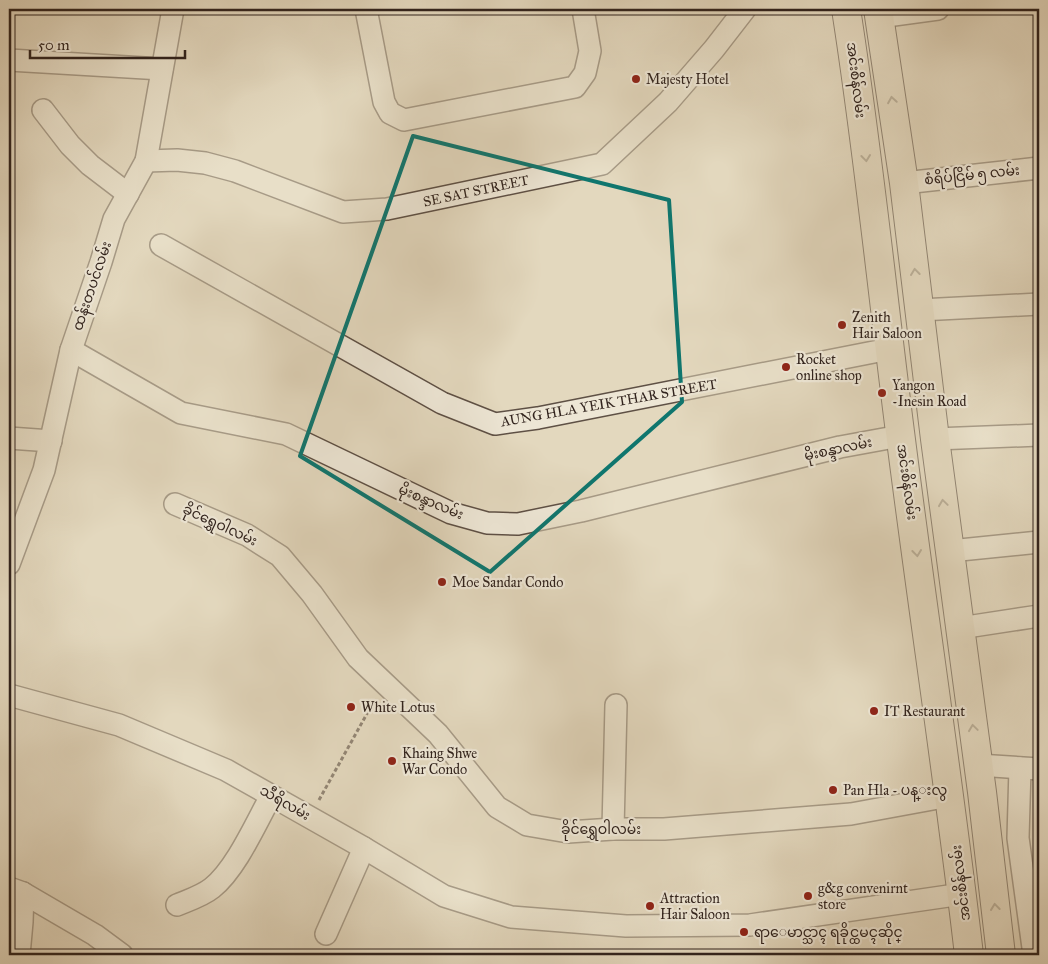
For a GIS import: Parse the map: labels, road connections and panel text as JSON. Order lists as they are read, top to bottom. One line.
{"streets":{"main road":["အင်းစိန်လမ်း"],"street":["စံရိပ်ငြိမ် ၅ လမ်း","SE SAT STREET","ထန်းတပင်လမ်း","AUNG HLA YEIK THAR STREET","မိုးစန္ဒာလမ်း","ခိုင်ရွှေဝါလမ်း","သီရိလမ်း"]},"crossings":[["အင်းစိန်လမ်း","AUNG HLA YEIK THAR STREET"],["အင်းစိန်လမ်း","မိုးစန္ဒာလမ်း"],["အင်းစိန်လမ်း","ခိုင်ရွှေဝါလမ်း"],["အင်းစိန်လမ်း","သီရိလမ်း"],["SE SAT STREET","ထန်းတပင်လမ်း"],["ထန်းတပင်လမ်း","မိုးစန္ဒာလမ်း"]],"places":["Majesty Hotel","Zenith Hair Saloon","Rocket online shop","Yangon -Inesin Road","Moe Sandar Condo","White Lotus","IT Restaurant","Khaing Shwe War Condo","Pan Hla - ပန္းလွ","g&g convenirnt store","Attraction Hair Saloon","ရာေမာင္သာၚ ရခိုင္ထမင္ၚဆိုင္"],"scale_bar":"50 m"}
